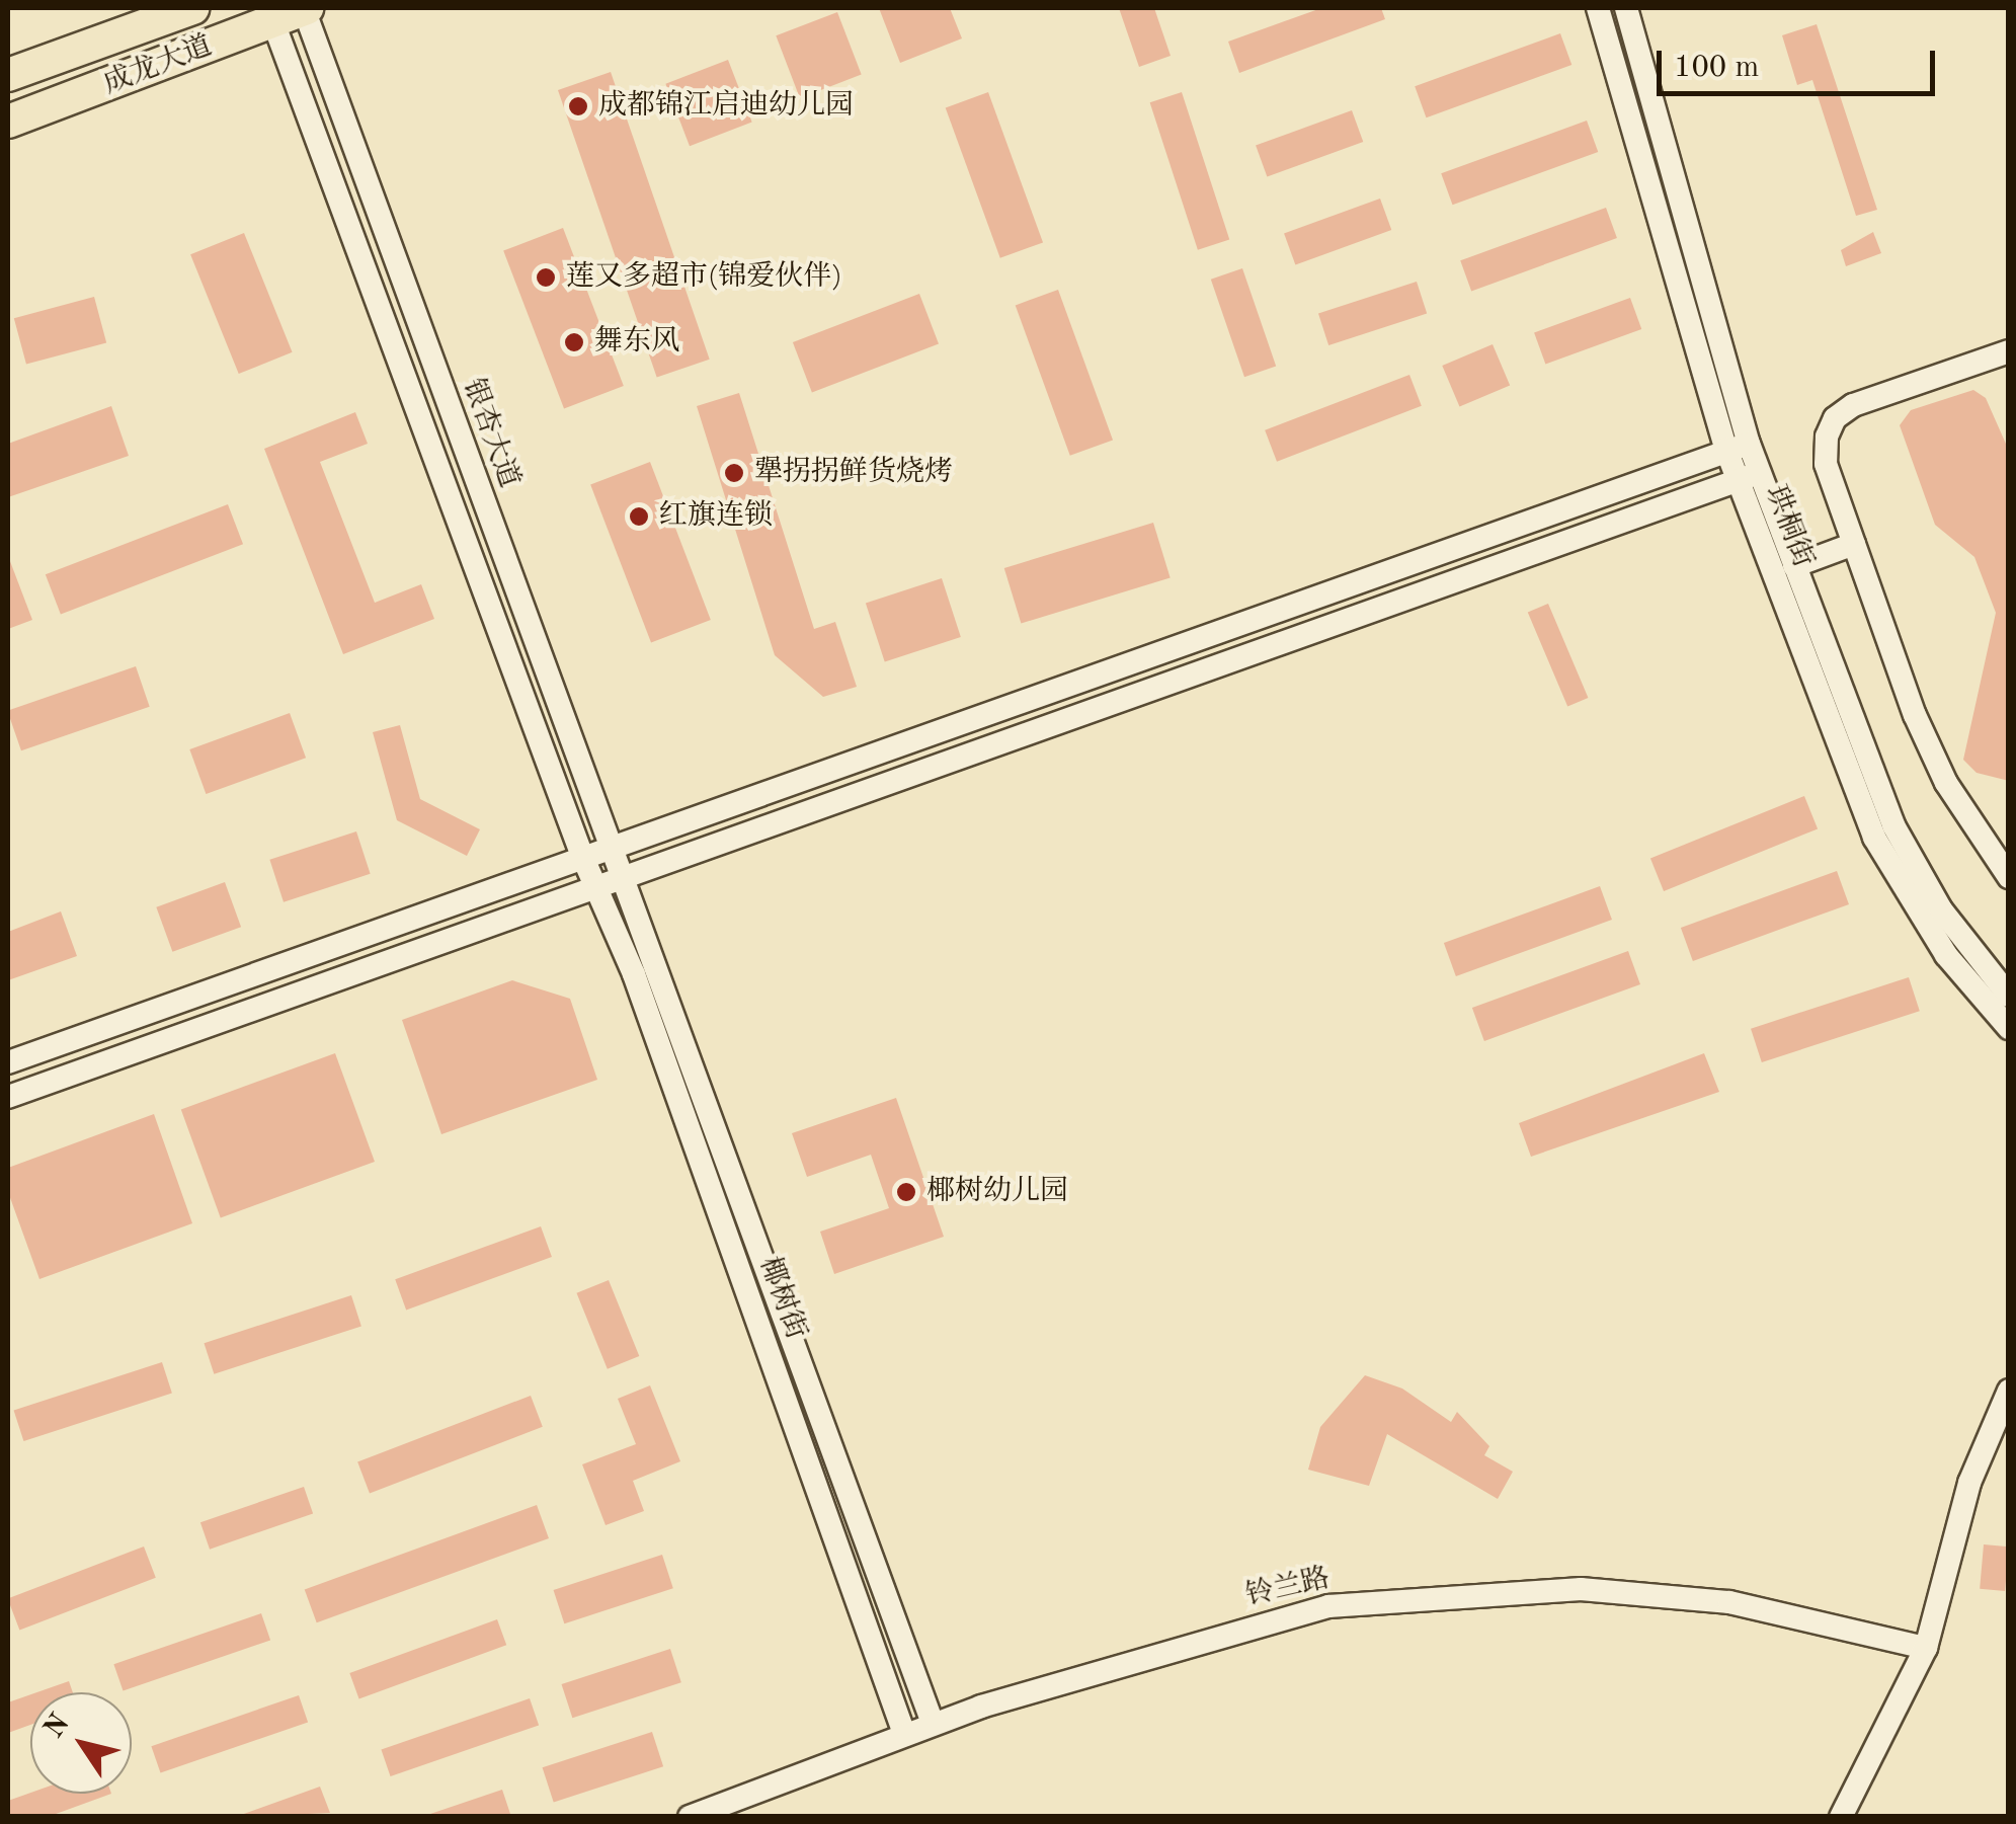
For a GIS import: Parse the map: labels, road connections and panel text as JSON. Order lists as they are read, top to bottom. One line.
{"streets":{"highway":["成龙大道"],"street":["银杏大道","珙桐街","椰树街","铃兰路"]},"crossings":[["成龙大道","银杏大道"],["银杏大道","椰树街"],["椰树街","铃兰路"]],"places":["成都锦江启迪幼儿园","莲又多超市(锦爱伙伴)","舞东风","犟拐拐鲜货烧烤","红旗连锁","椰树幼儿园"],"scale_bar":"100 m","north":"top left"}
